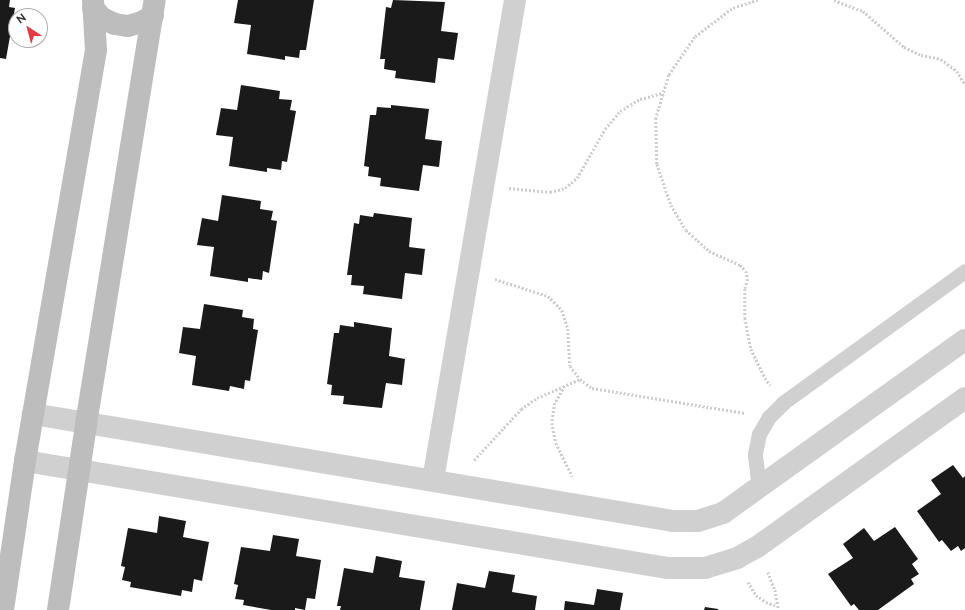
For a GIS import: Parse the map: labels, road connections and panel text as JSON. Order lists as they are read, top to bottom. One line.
{"north":"top left"}
